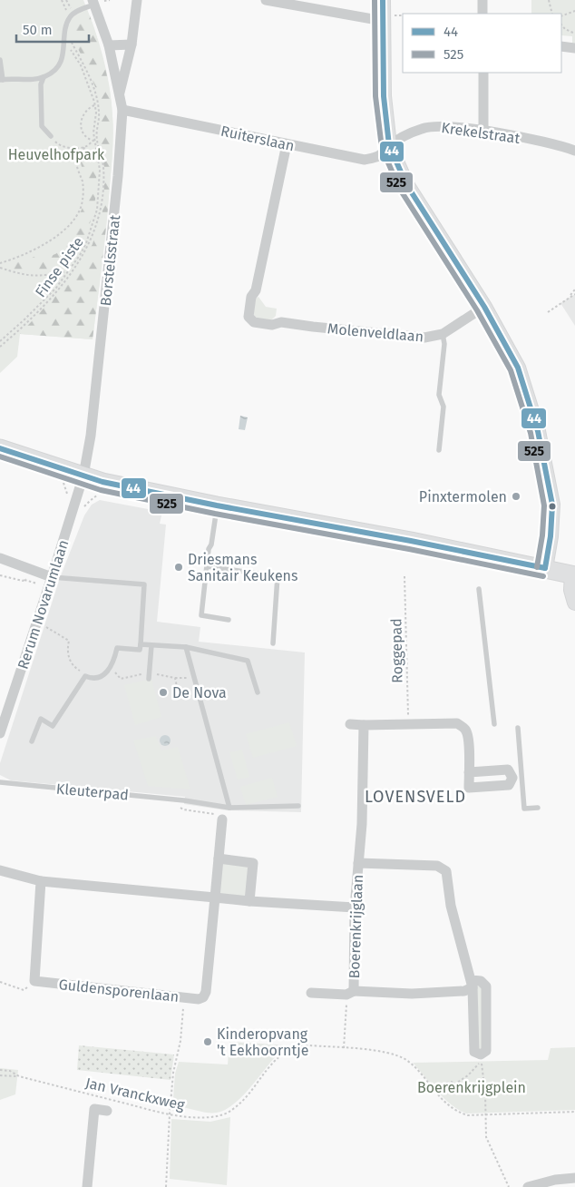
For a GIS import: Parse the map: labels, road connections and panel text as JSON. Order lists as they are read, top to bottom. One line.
{"streets":{"street":["Krekelstraat","Ruiterslaan","Borstelsstraat","Molenveldlaan","Rerum Novarumlaan","Boerenkrijglaan","Guldensporenlaan"],"lane":["Kleuterpad"],"path":["Finse piste","Roggepad","Jan Vranckxweg"]},"crossings":[["Krekelstraat","Ruiterslaan"],["Ruiterslaan","Borstelsstraat"],["Ruiterslaan","Molenveldlaan"],["Borstelsstraat","Rerum Novarumlaan"]],"districts":["LOVENSVELD"],"parks":["Heuvelhofpark","Boerenkrijgplein"],"places":["Pinxtermolen","Driesmans Sanitair Keukens","De Nova","Kinderopvang 't Eekhoorntje"],"lines":["transit line 44","transit line 525"],"legend":["44","525"],"scale_bar":"50 m"}
